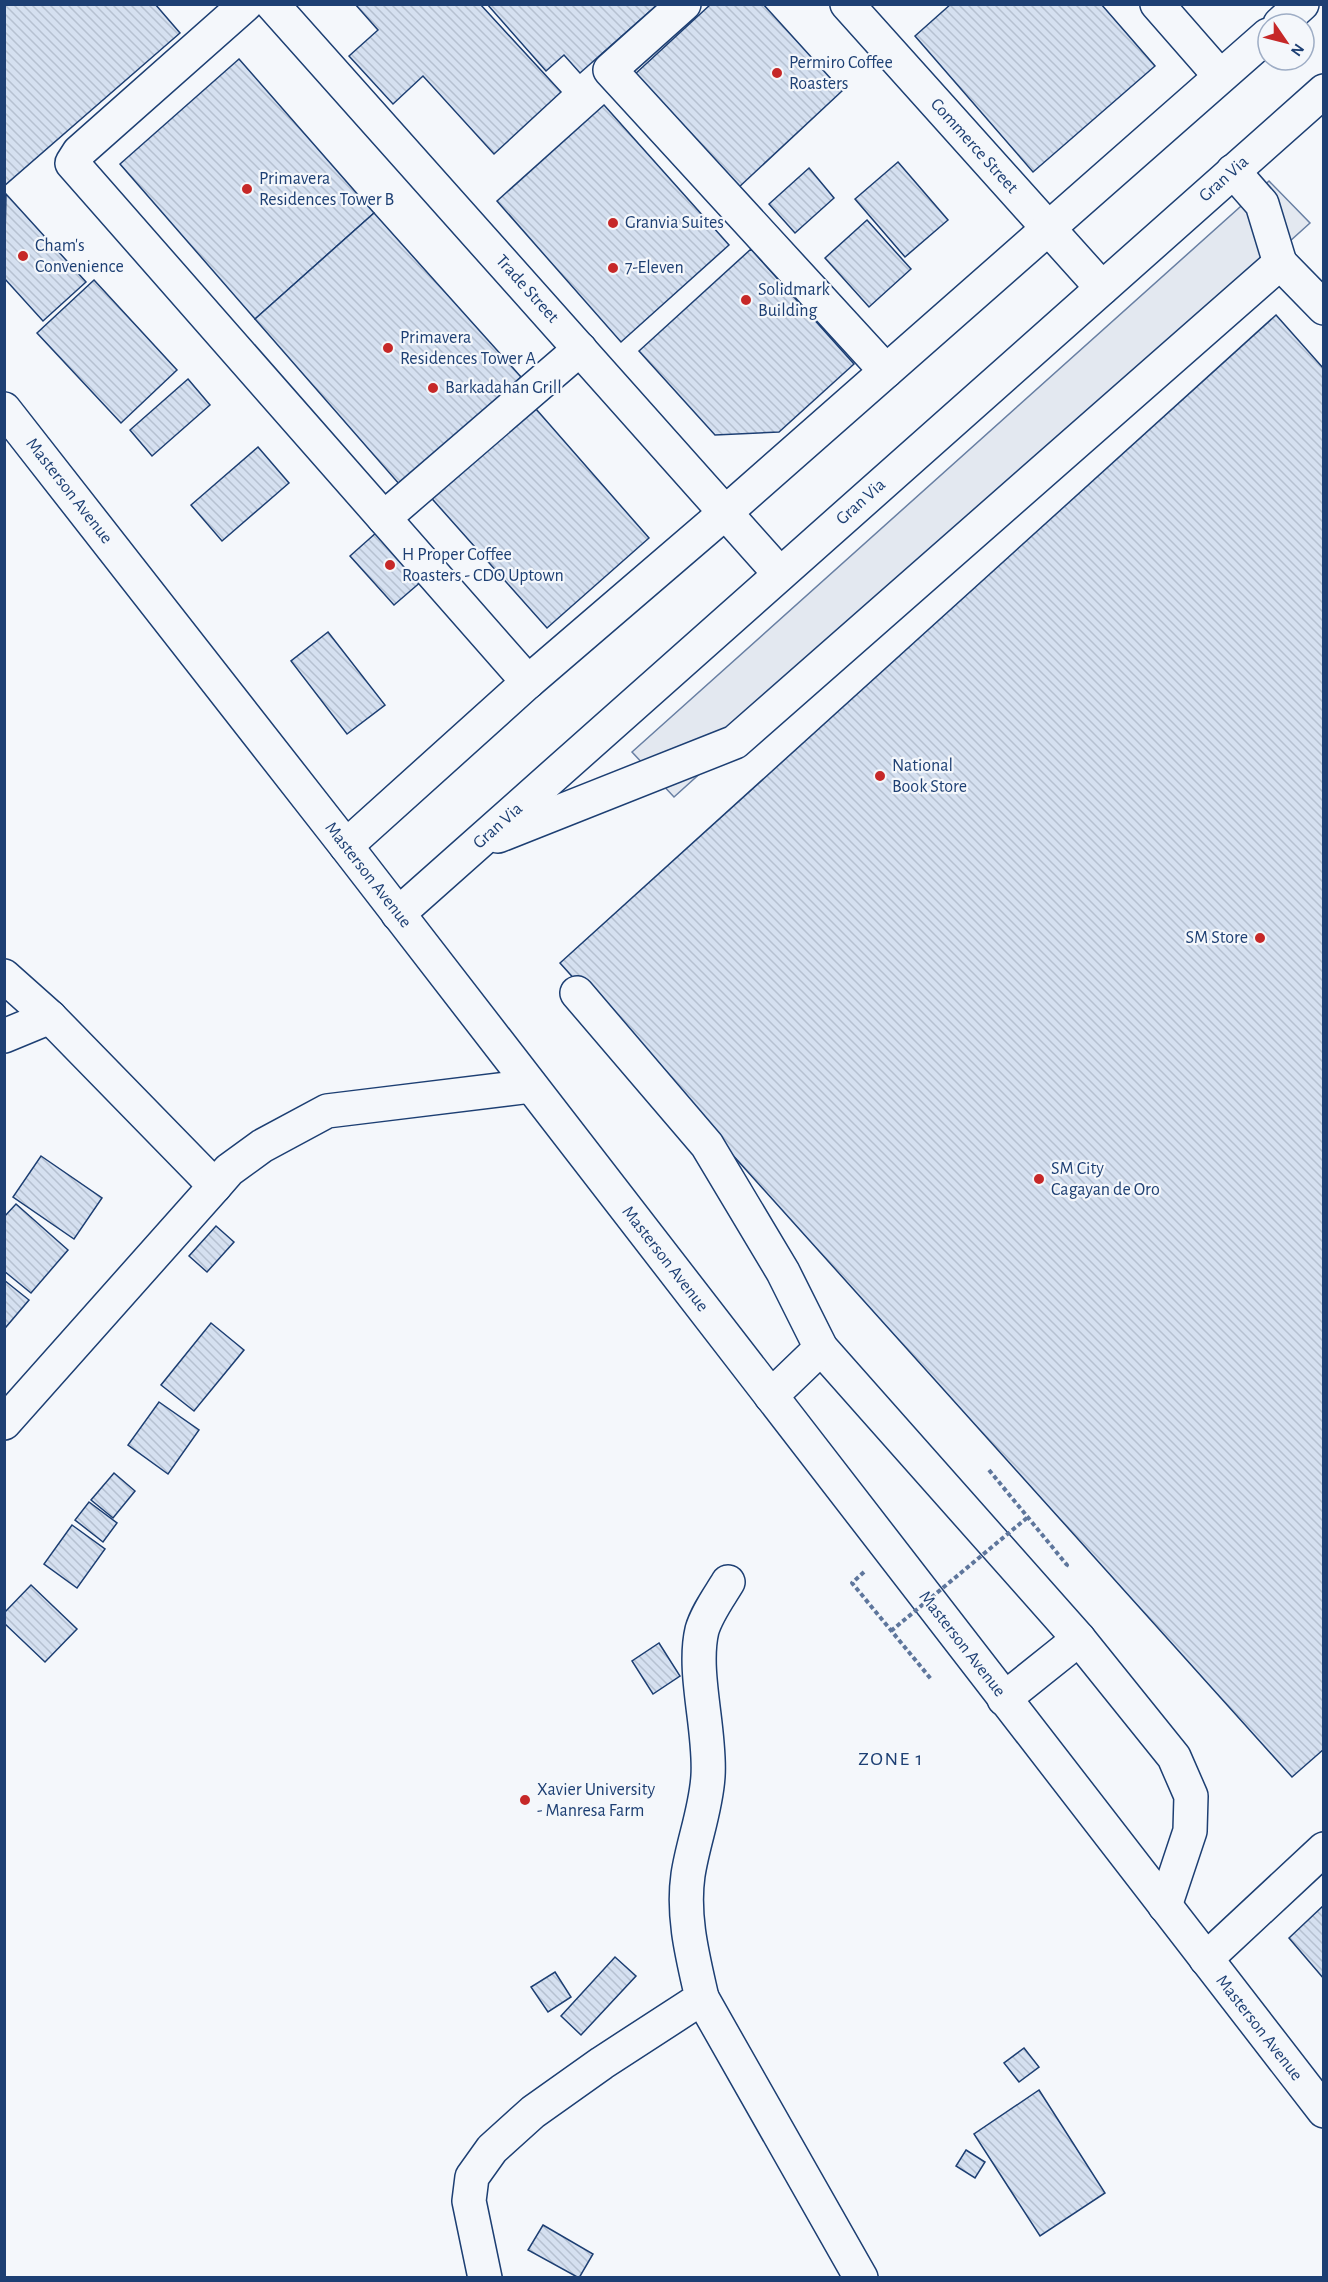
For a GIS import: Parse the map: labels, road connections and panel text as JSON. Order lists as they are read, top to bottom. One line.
{"streets":{"street":["Commerce Street","Gran Via","Trade Street","Masterson Avenue"]},"crossings":[["Commerce Street","Gran Via"],["Gran Via","Trade Street"],["Gran Via","Masterson Avenue"]],"districts":["ZONE 1"],"places":["Permiro Coffee Roasters","Primavera Residences Tower B","Granvia Suites","Cham's Convenience","7-Eleven","Solidmark Building","Primavera Residences Tower A","Barkadahan Grill","H Proper Coffee Roasters - CDO Uptown","National Book Store","SM Store","SM City Cagayan de Oro","Xavier University - Manresa Farm"],"north":"bottom right"}
